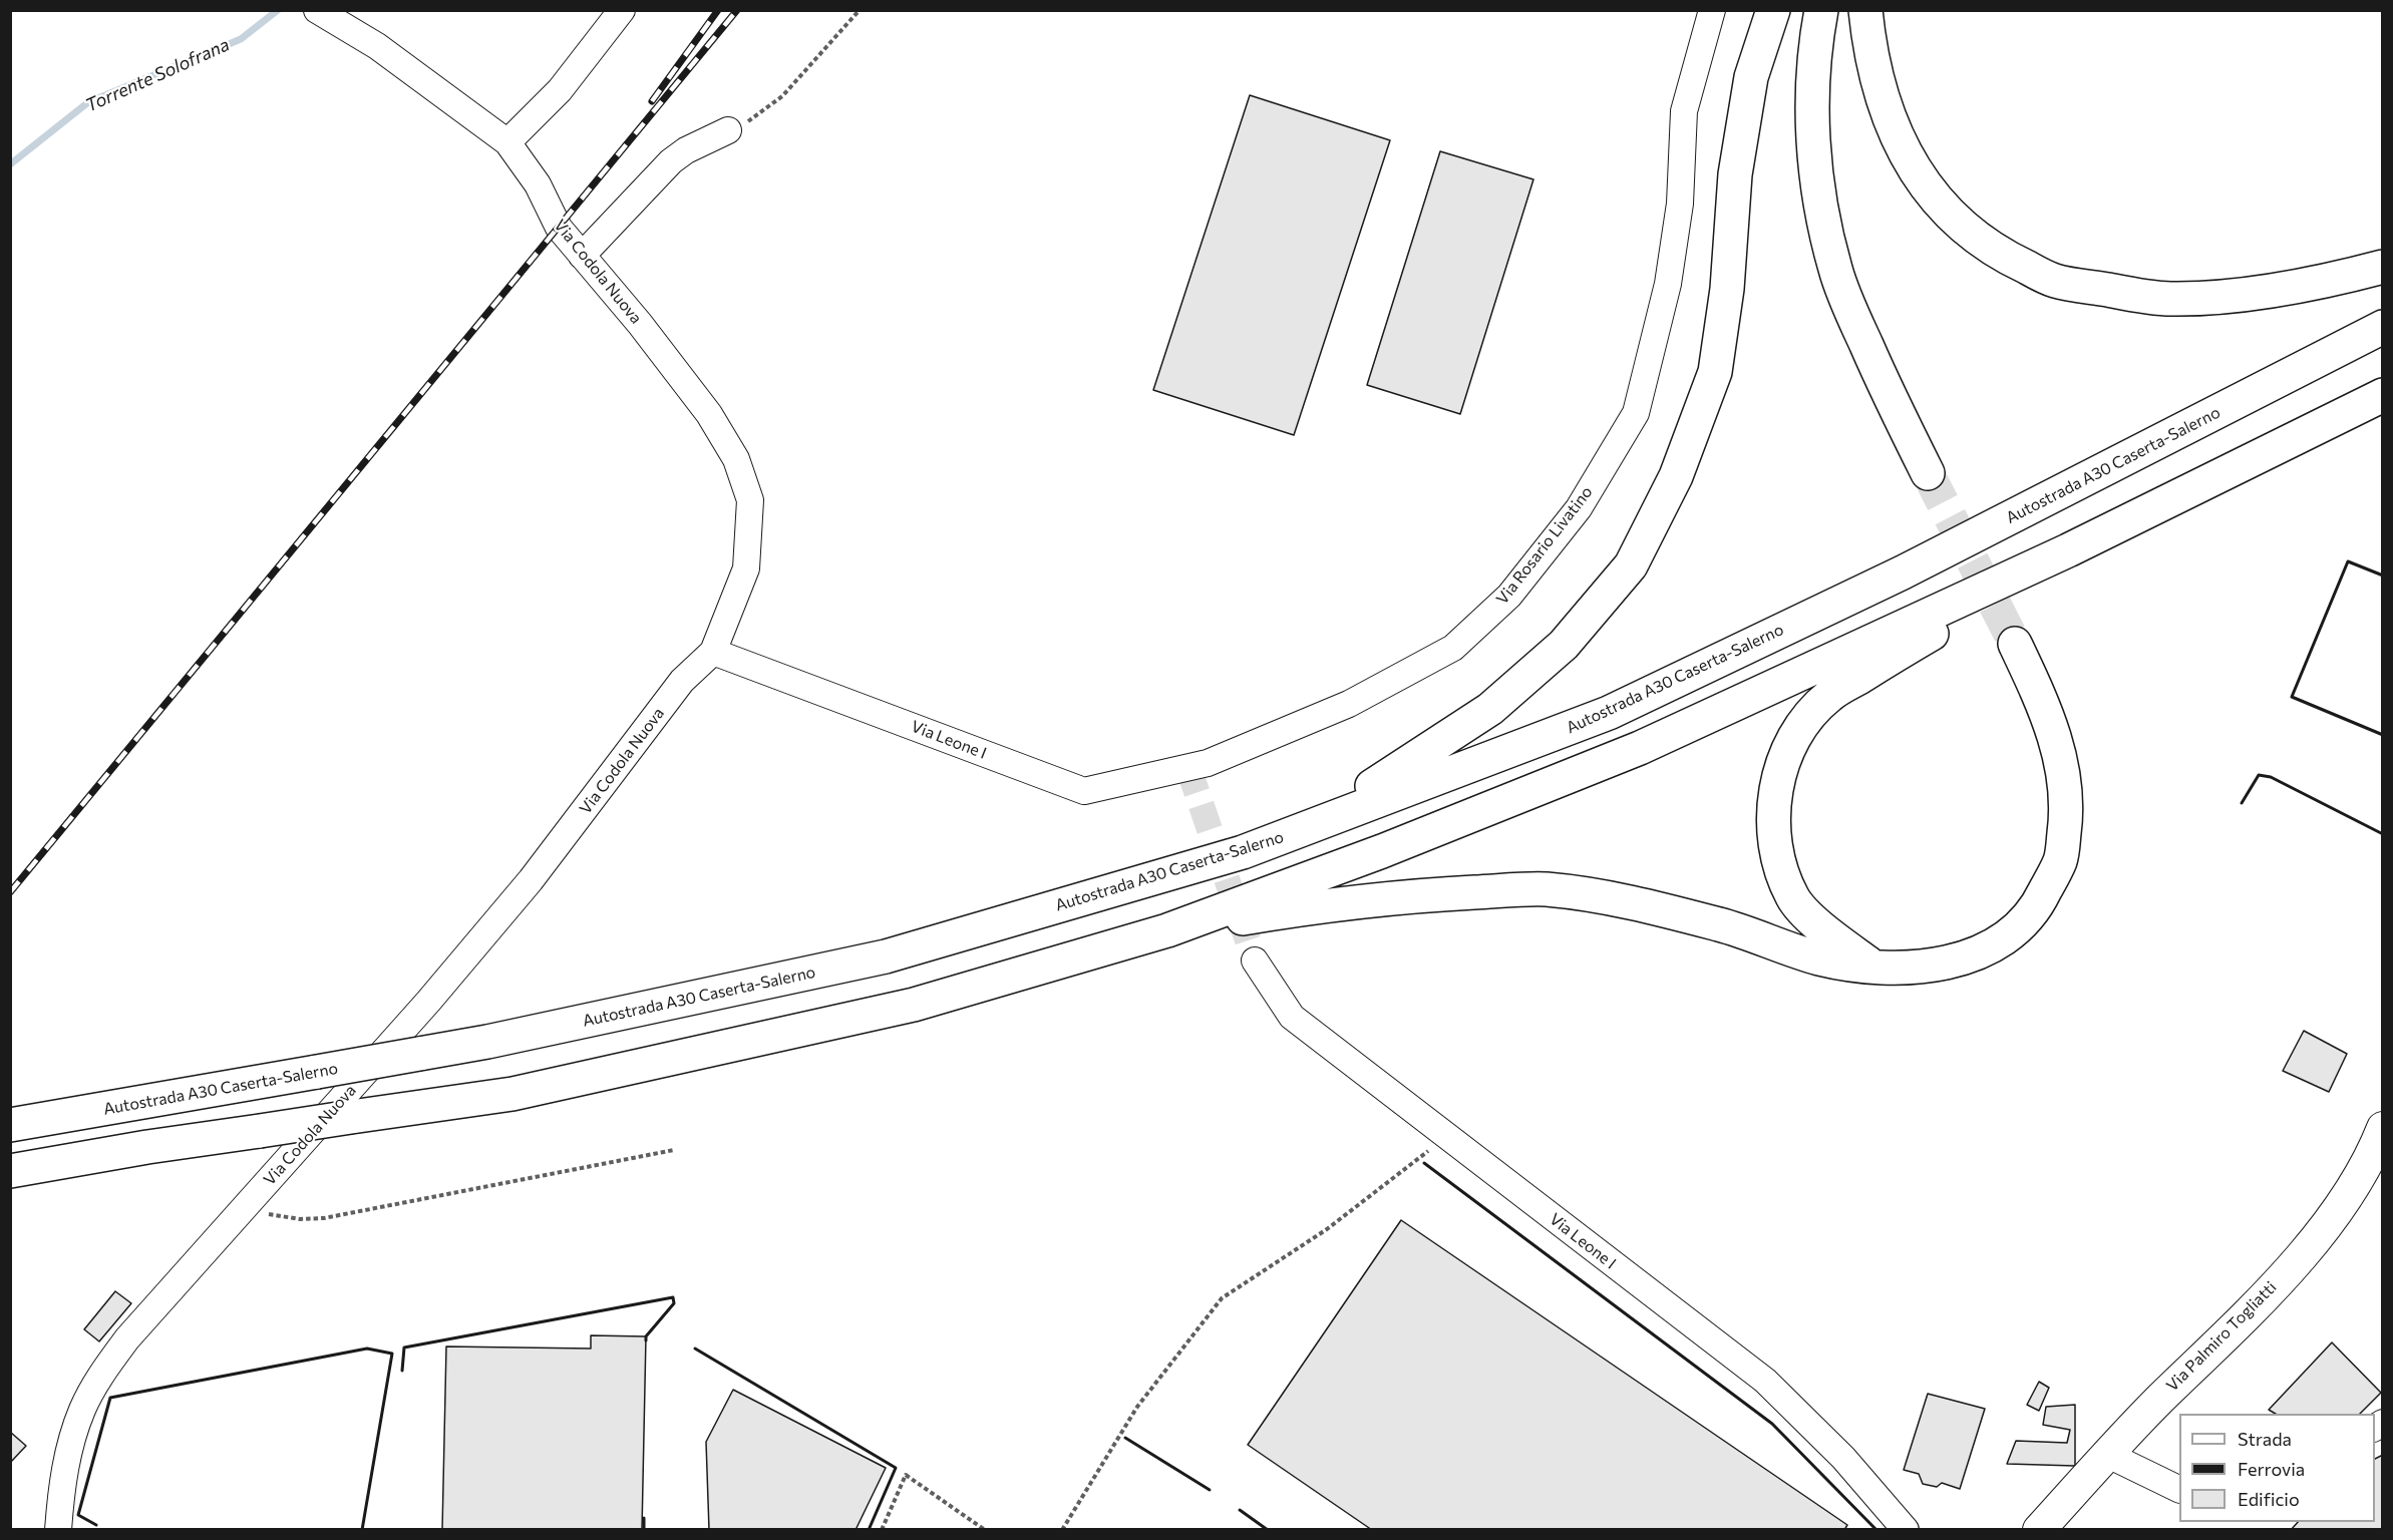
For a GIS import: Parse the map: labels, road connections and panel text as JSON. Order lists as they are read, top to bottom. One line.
{"streets":{"highway":["Autostrada A30 Caserta-Salerno"],"main road":["Via Palmiro Togliatti"],"street":["Via Codola Nuova","Via Rosario Livatino","Via Leone I"]},"crossings":[["Via Codola Nuova","Via Leone I"],["Via Rosario Livatino","Via Leone I"]],"water":["Torrente Solofrana"],"legend":["Strada","Ferrovia","Edificio"]}
